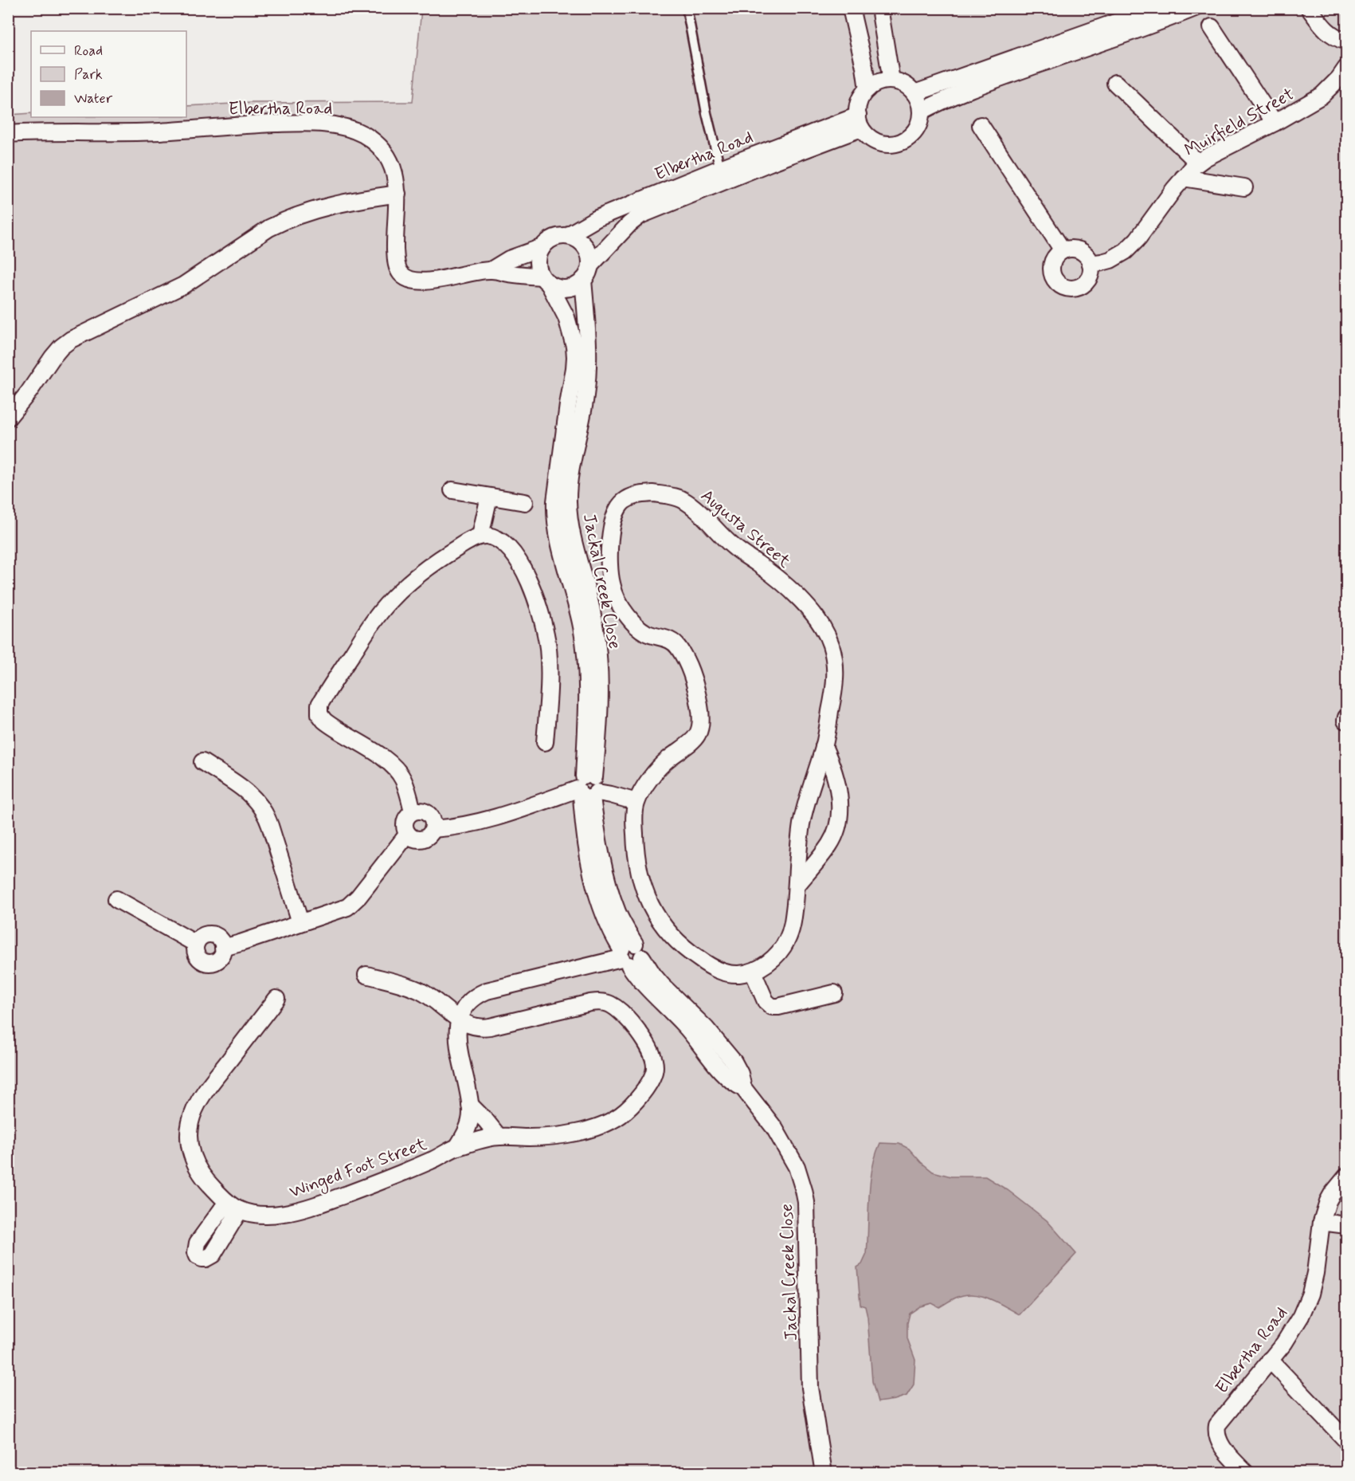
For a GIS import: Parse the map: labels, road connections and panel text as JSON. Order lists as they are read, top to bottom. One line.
{"streets":{"street":["Elbertha Road","Muirfield Street","Augusta Street","Jackal Creek Close","Winged Foot Street"]},"crossings":[["Elbertha Road","Jackal Creek Close"]],"legend":["Road","Park","Water"]}
